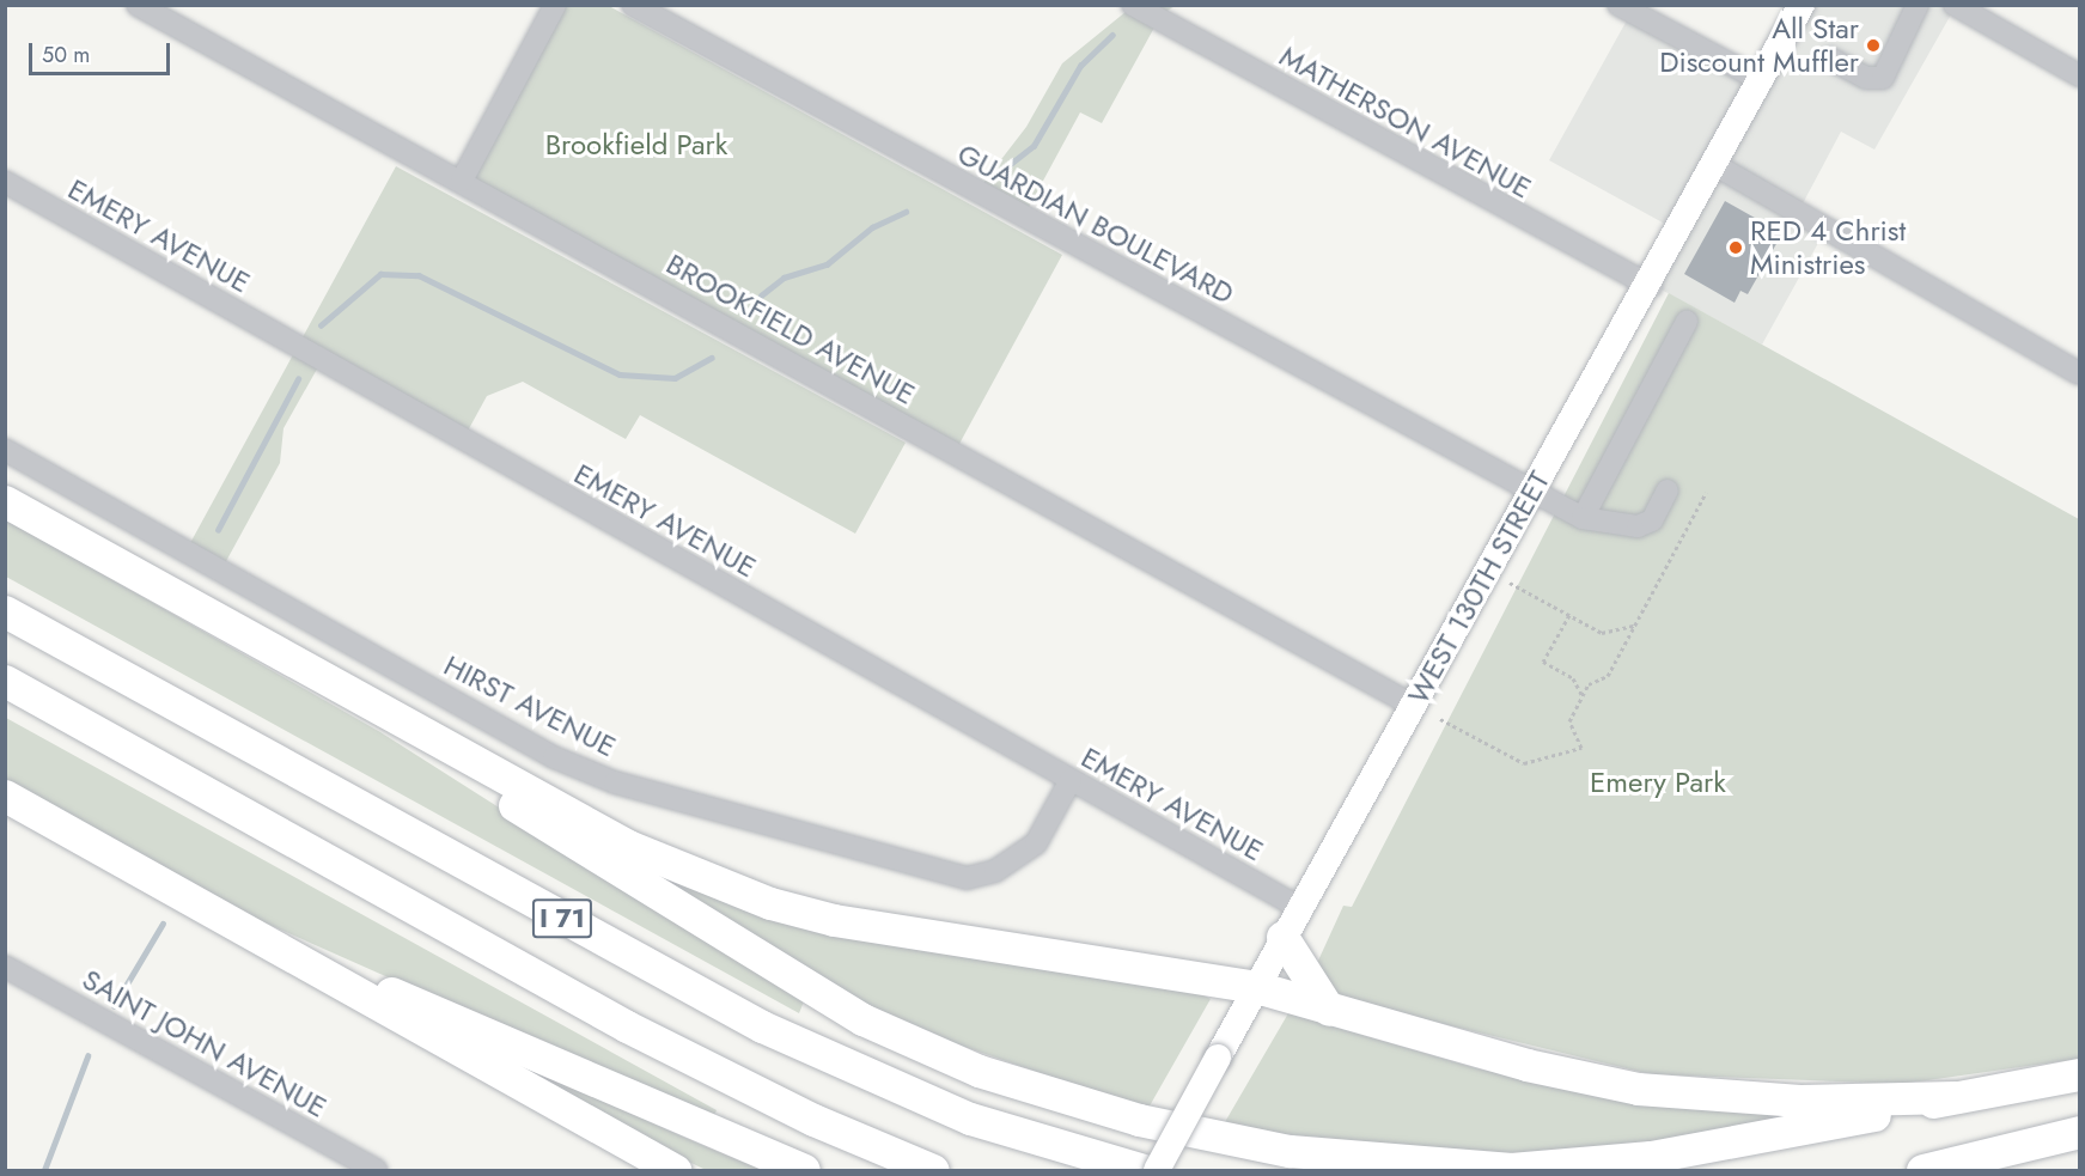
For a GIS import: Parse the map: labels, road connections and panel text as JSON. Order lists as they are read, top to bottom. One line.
{"streets":{"highway":["I 71"],"main road":["WEST 130TH STREET"],"street":["MATHERSON AVENUE","GUARDIAN BOULEVARD","EMERY AVENUE","BROOKFIELD AVENUE","HIRST AVENUE","SAINT JOHN AVENUE"]},"crossings":[["MATHERSON AVENUE","WEST 130TH STREET"],["GUARDIAN BOULEVARD","WEST 130TH STREET"],["EMERY AVENUE","WEST 130TH STREET"],["EMERY AVENUE","HIRST AVENUE"],["BROOKFIELD AVENUE","WEST 130TH STREET"]],"parks":["Brookfield Park","Emery Park"],"places":["All Star Discount Muffler","RED 4 Christ Ministries"],"scale_bar":"50 m"}
